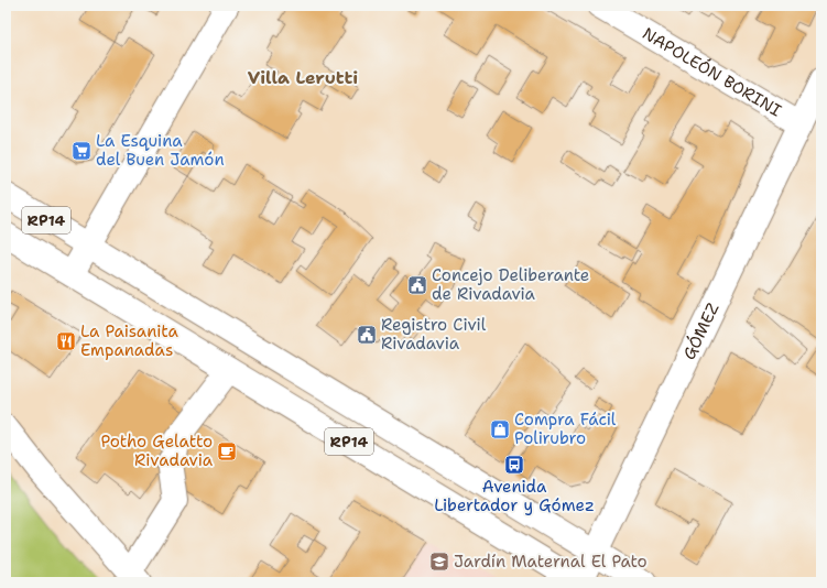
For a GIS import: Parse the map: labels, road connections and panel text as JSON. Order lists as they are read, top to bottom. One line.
{"streets":{"main road":["NAPOLEÓN BORINI","RP14","GÓMEZ"]},"crossings":[["NAPOLEÓN BORINI","GÓMEZ"],["RP14","GÓMEZ"]],"districts":["Villa Lerutti"],"places":{"supermarket":["La Esquina del Buen Jamón"],"public building":["Concejo Deliberante de Rivadavia","Registro Civil Rivadavia"],"restaurant":["La Paisanita Empanadas"],"shop":["Compra Fácil Polirubro"],"cafe":["Potho Gelatto Rivadavia"],"bus stop":["Avenida Libertador y Gómez"],"school or university":["Jardín Maternal El Pato"]}}
